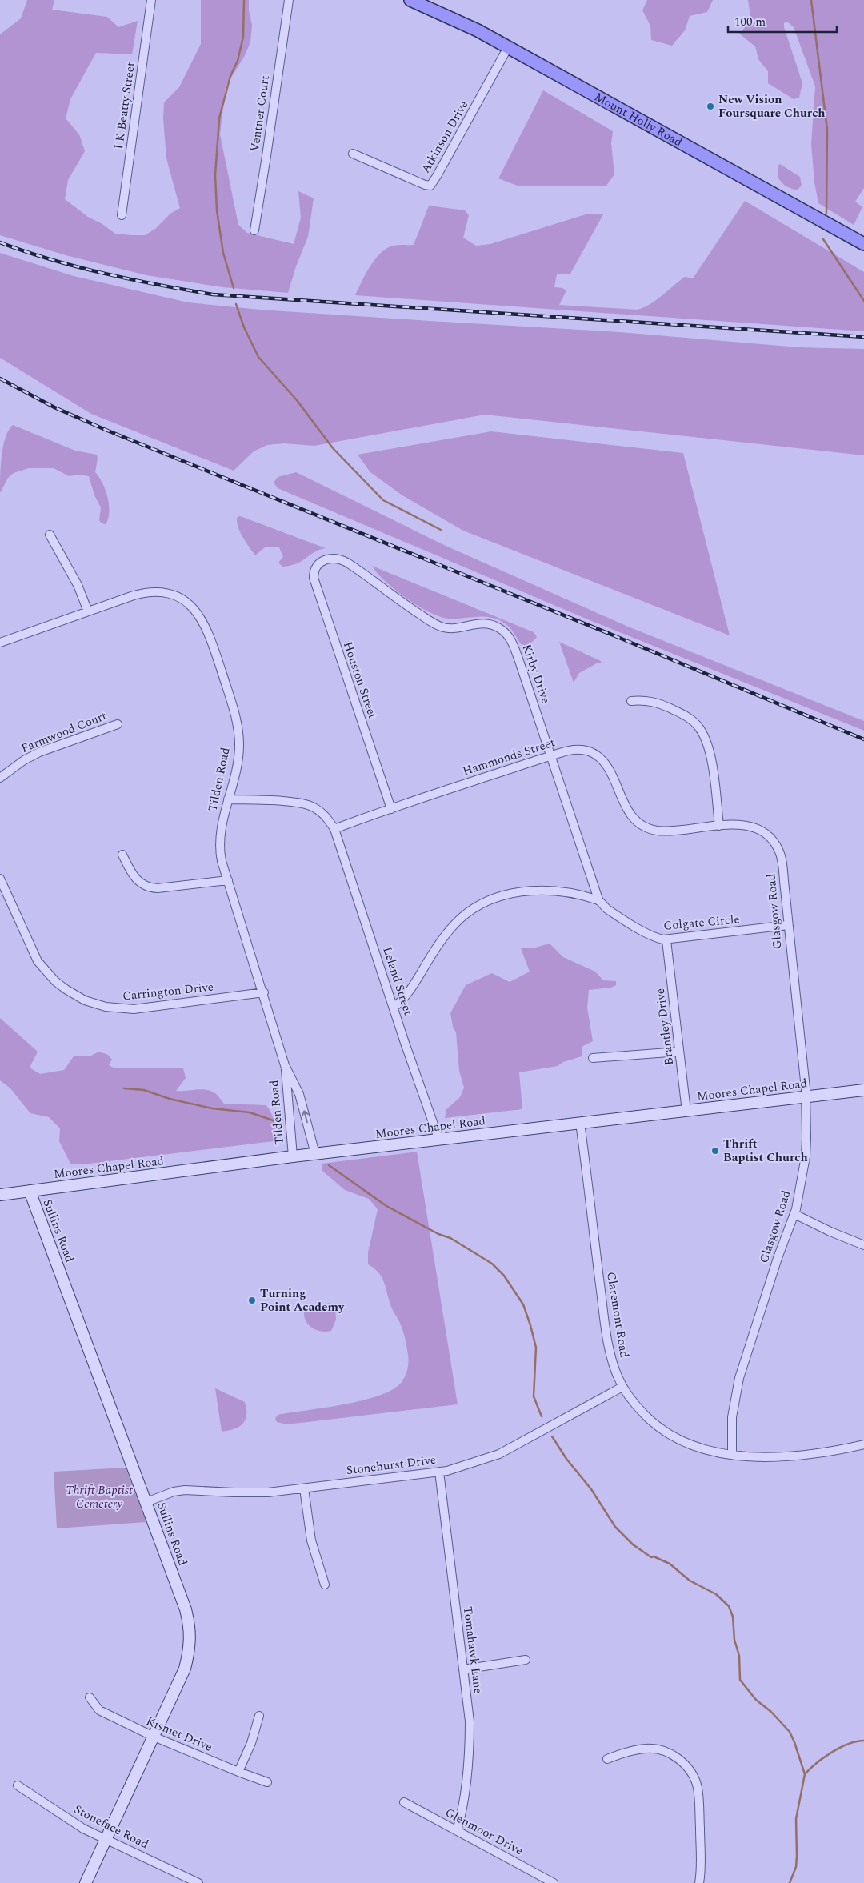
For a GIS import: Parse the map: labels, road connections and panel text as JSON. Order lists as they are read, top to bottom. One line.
{"streets":{"main road":["Mount Holly Road","Moores Chapel Road","Sullins Road"],"street":["I K Beatty Street","Ventner Court","Atkinson Drive","Kirby Drive","Houston Street","Farmwood Court","Hammonds Street","Tilden Road","Glasgow Road","Colgate Circle","Leland Street","Carrington Drive","Brantley Drive","Claremont Road","Stonehurst Drive","Tomahawk Lane","Kismet Drive","Stoneface Road","Glenmoor Drive"]},"crossings":[["Mount Holly Road","Atkinson Drive"],["Kirby Drive","Houston Street"],["Kirby Drive","Hammonds Street"],["Kirby Drive","Colgate Circle"],["Houston Street","Hammonds Street"],["Hammonds Street","Glasgow Road"],["Hammonds Street","Leland Street"],["Tilden Road","Carrington Drive"],["Tilden Road","Moores Chapel Road"],["Glasgow Road","Colgate Circle"],["Glasgow Road","Moores Chapel Road"],["Glasgow Road","Claremont Road"],["Colgate Circle","Leland Street"],["Colgate Circle","Brantley Drive"],["Leland Street","Moores Chapel Road"],["Brantley Drive","Moores Chapel Road"],["Moores Chapel Road","Sullins Road"],["Moores Chapel Road","Claremont Road"],["Sullins Road","Stonehurst Drive"],["Sullins Road","Kismet Drive"],["Sullins Road","Stoneface Road"],["Claremont Road","Stonehurst Drive"],["Stonehurst Drive","Tomahawk Lane"],["Tomahawk Lane","Glenmoor Drive"]],"parks":["Thrift Baptist Cemetery"],"places":["New Vision Foursquare Church","Thrift Baptist Church","Turning Point Academy"],"scale_bar":"100 m"}
